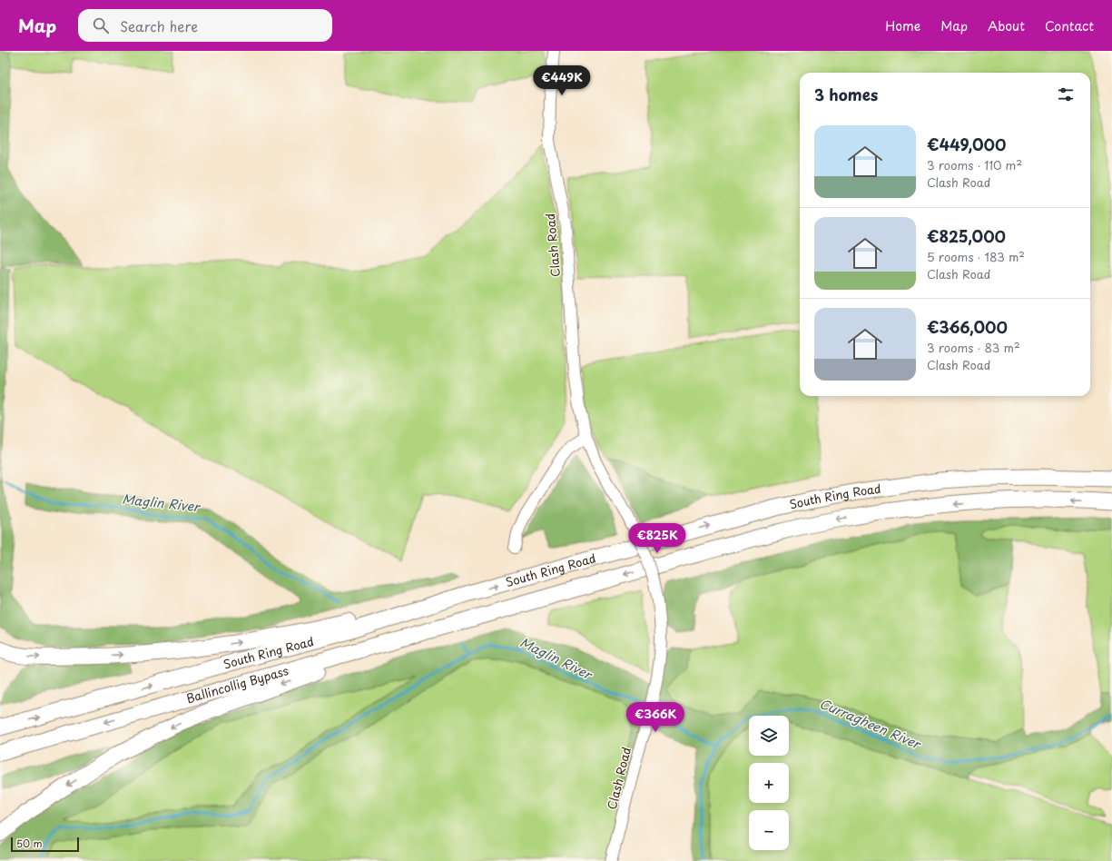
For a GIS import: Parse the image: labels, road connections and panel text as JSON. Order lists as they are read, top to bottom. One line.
{"streets":{"highway":["South Ring Road","Ballincollig Bypass"],"street":["Clash Road"]},"crossings":[["South Ring Road","Ballincollig Bypass"]],"water":["Maglin River","Curragheen River"],"scale_bar":"50 m","page":{"header":"Map","search":"Search here","nav":["Home","Map","About","Contact"],"price":["€449K","€825K","€366K"],"heading":"3 homes","list":[{"name":"€449,000","note":"3 rooms · 110 m² · Clash Road"},{"name":"€825,000","note":"5 rooms · 183 m² · Clash Road"},{"name":"€366,000","note":"3 rooms · 83 m² · Clash Road"}],"map_buttons":["+","−"],"scale":"50 m"}}
